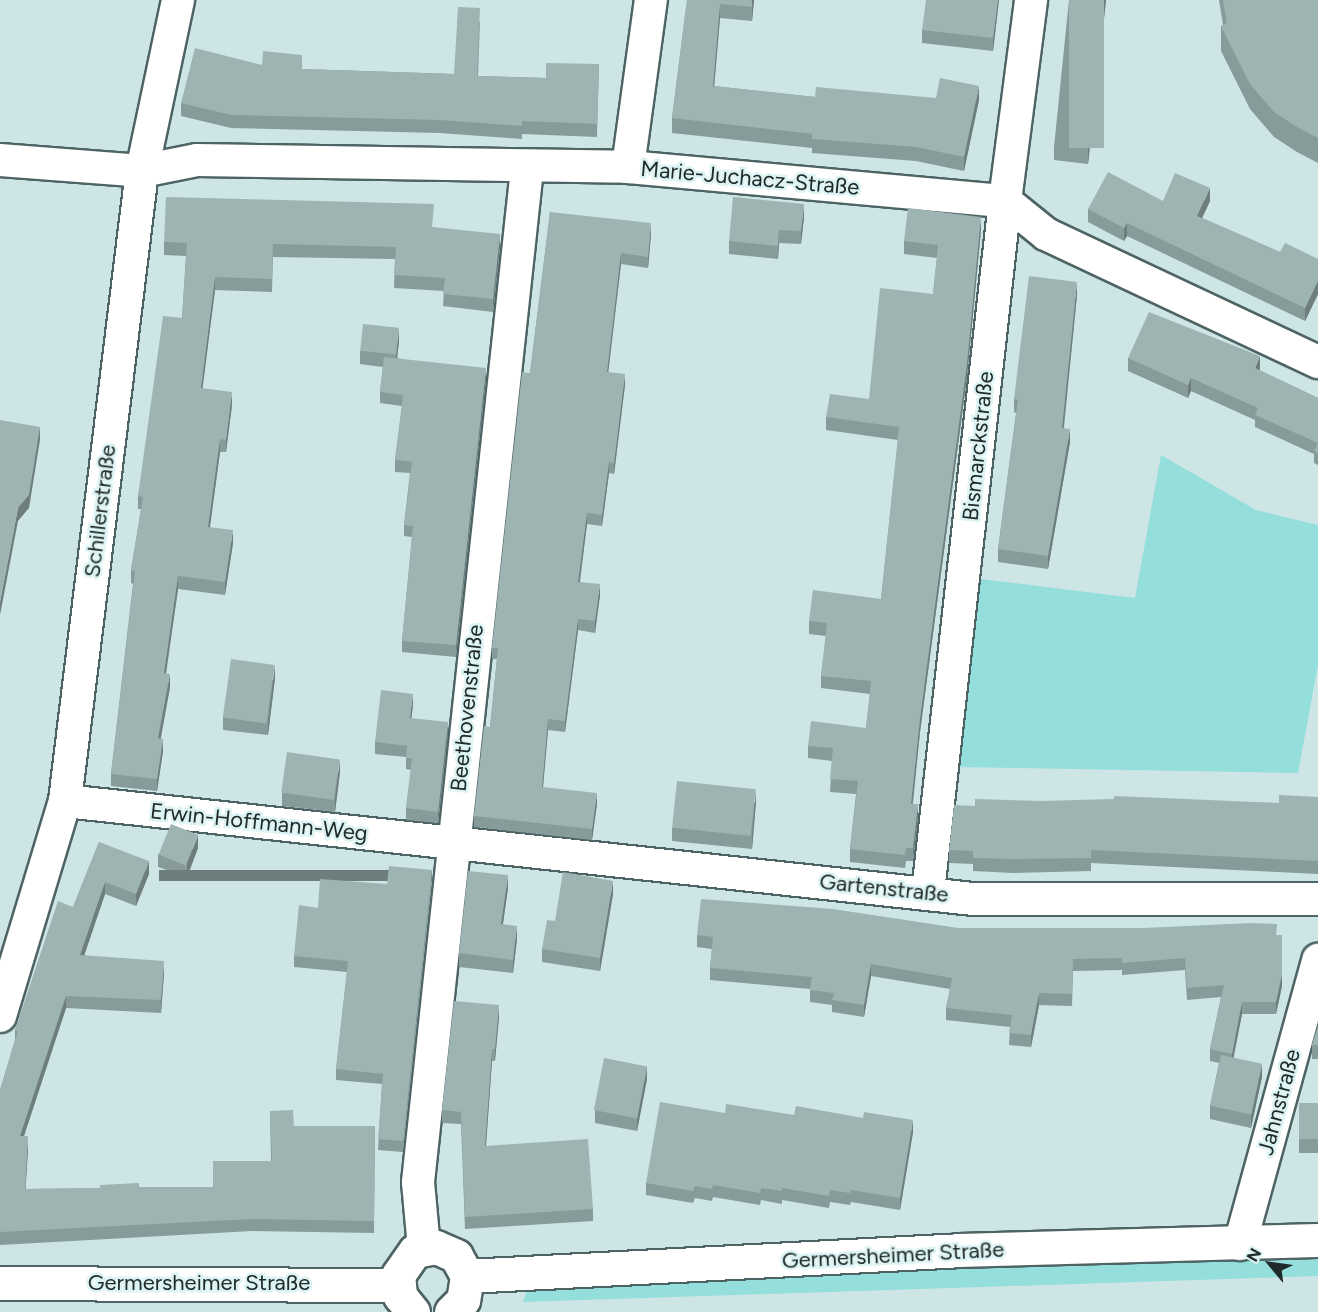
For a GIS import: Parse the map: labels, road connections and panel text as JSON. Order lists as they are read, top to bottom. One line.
{"streets":{"main road":["Germersheimer Straße"],"street":["Marie-Juchacz-Straße","Bismarckstraße","Schillerstraße","Beethovenstraße","Erwin-Hoffmann-Weg","Gartenstraße","Jahnstraße"]},"crossings":[["Marie-Juchacz-Straße","Bismarckstraße"],["Marie-Juchacz-Straße","Schillerstraße"],["Marie-Juchacz-Straße","Beethovenstraße"],["Bismarckstraße","Gartenstraße"],["Schillerstraße","Erwin-Hoffmann-Weg"],["Beethovenstraße","Erwin-Hoffmann-Weg"],["Beethovenstraße","Gartenstraße"],["Erwin-Hoffmann-Weg","Gartenstraße"],["Jahnstraße","Germersheimer Straße"]],"north":"top left"}
